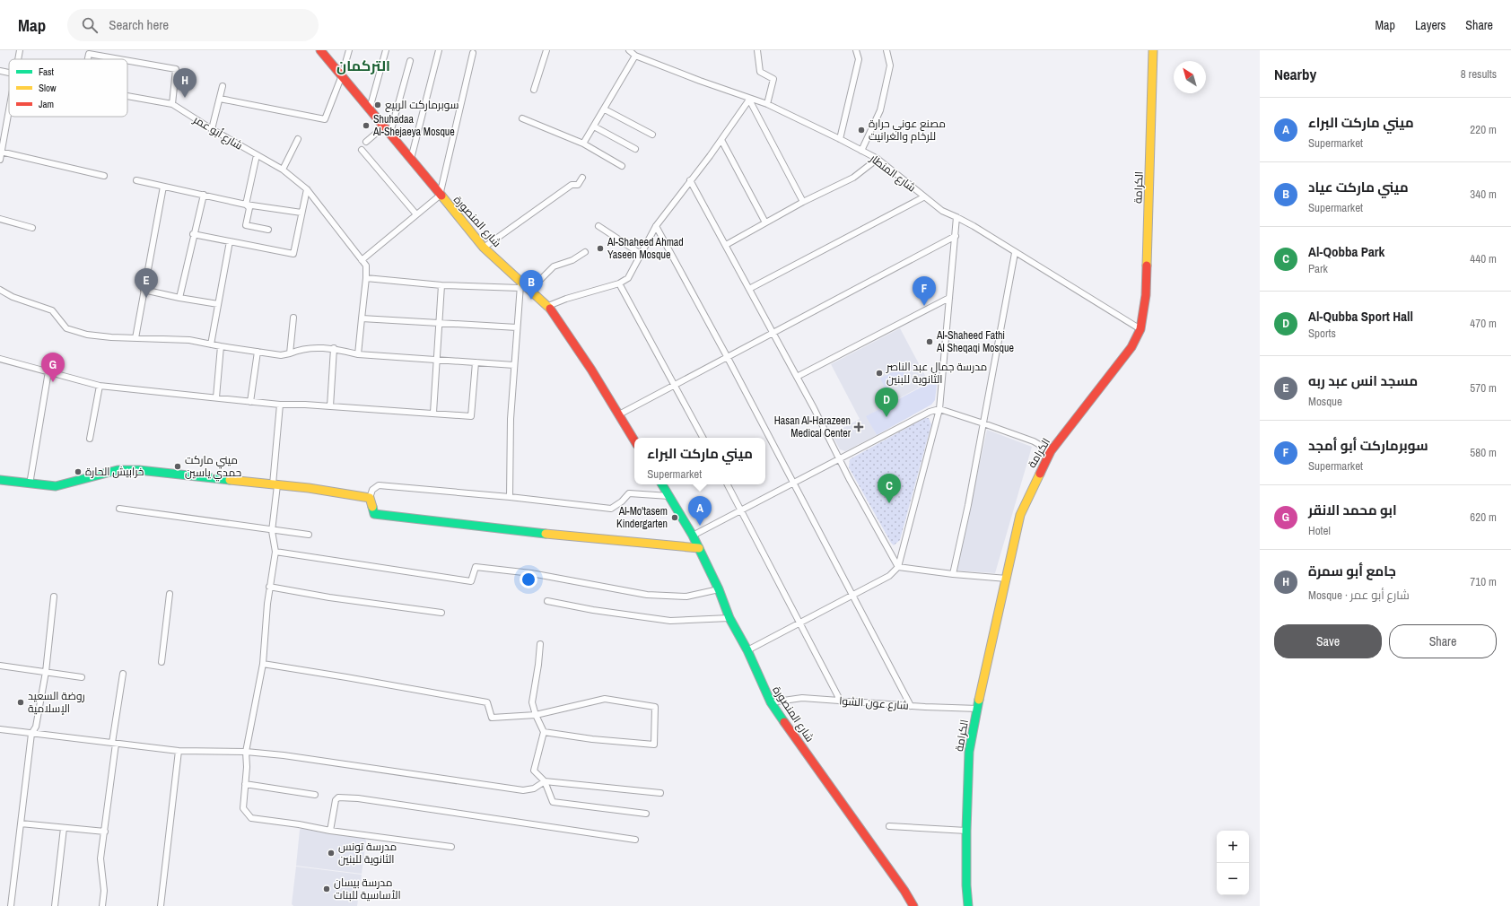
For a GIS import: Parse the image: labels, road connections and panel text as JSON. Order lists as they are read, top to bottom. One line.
{"streets":{"main road":["الكرامة","شارع المنصورة"],"street":["شارع أبو عمر","شارع المنطار","شارع عون الشوا"]},"crossings":[["شارع المنطار","الكرامة"],["الكرامة","شارع عون الشوا"],["شارع المنصورة","شارع عون الشوا"]],"districts":["التركمان"],"places":{"other":["سوبرماركت الربيع","Shuhadaa Al-Shejaeya Mosque","مصنع عوني حرارة للرخام والغرانيت","Al-Shaheed Ahmad Yaseen Mosque","Al-Shaheed Fathi Al Sheqaqi Mosque","مدرسة جمال عبد الناصر الثانوية للبنين","ميني ماركت حمدي ياسين","خرابيش الحارة","Al-Mo'tasem Kindergarten","روضة السعيد الإسلامية","مدرسة تونس الثانوية للبنين","مدرسة بيسان الأساسية للبنات"],"health":["Hasan Al-Harazeen Medical Center"]},"legend":["Fast","Slow","Jam"],"north":"top left","page":{"header":"Map","search":"Search here","nav":["Map","Layers","Share"],"heading":["Nearby","8 results"],"pins":["H","E","B","F","G","D","C","A"],"list":[{"mark":"A","name":"ميني ماركت البراء","note":"Supermarket","value":"220 m"},{"mark":"B","name":"ميني ماركت عياد","note":"Supermarket","value":"340 m"},{"mark":"C","name":"Al-Qobba Park","note":"Park","value":"440 m"},{"mark":"D","name":"Al-Qubba Sport Hall","note":"Sports","value":"470 m"},{"mark":"E","name":"مسجد انس عبد ربه","note":"Mosque","value":"570 m"},{"mark":"F","name":"سوبرماركت أبو أمجد","note":"Supermarket","value":"580 m"},{"mark":"G","name":"ابو محمد الانقر","note":"Hotel","value":"620 m"},{"mark":"H","name":"جامع أبو سمرة","note":"Mosque · شارع أبو عمر","value":"710 m"}],"popup":["ميني ماركت البراء","Supermarket"],"buttons":["Save","Share"],"map_buttons":["+","−"]}}
